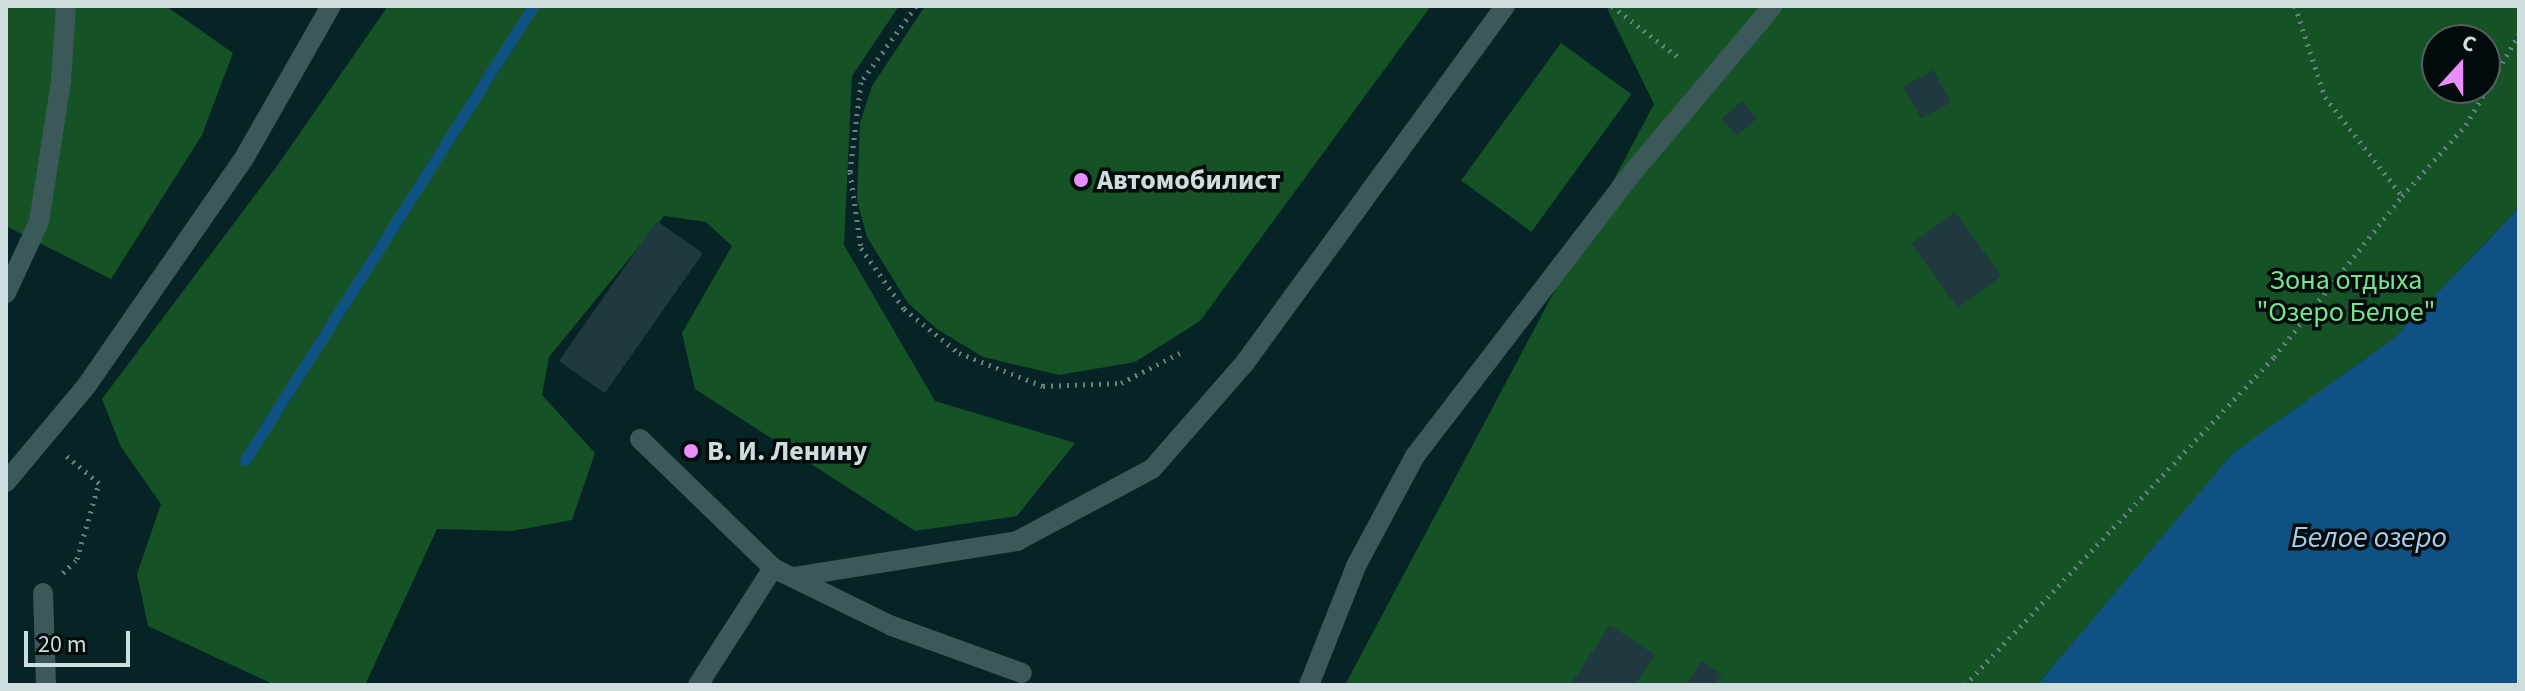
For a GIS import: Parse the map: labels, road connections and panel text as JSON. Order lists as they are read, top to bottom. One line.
{"water":["Белое озеро"],"parks":["Зона отдыха \"Озеро Белое\""],"places":["Автомобилист","В. И. Ленину"],"scale_bar":"20 m","north":"top"}
